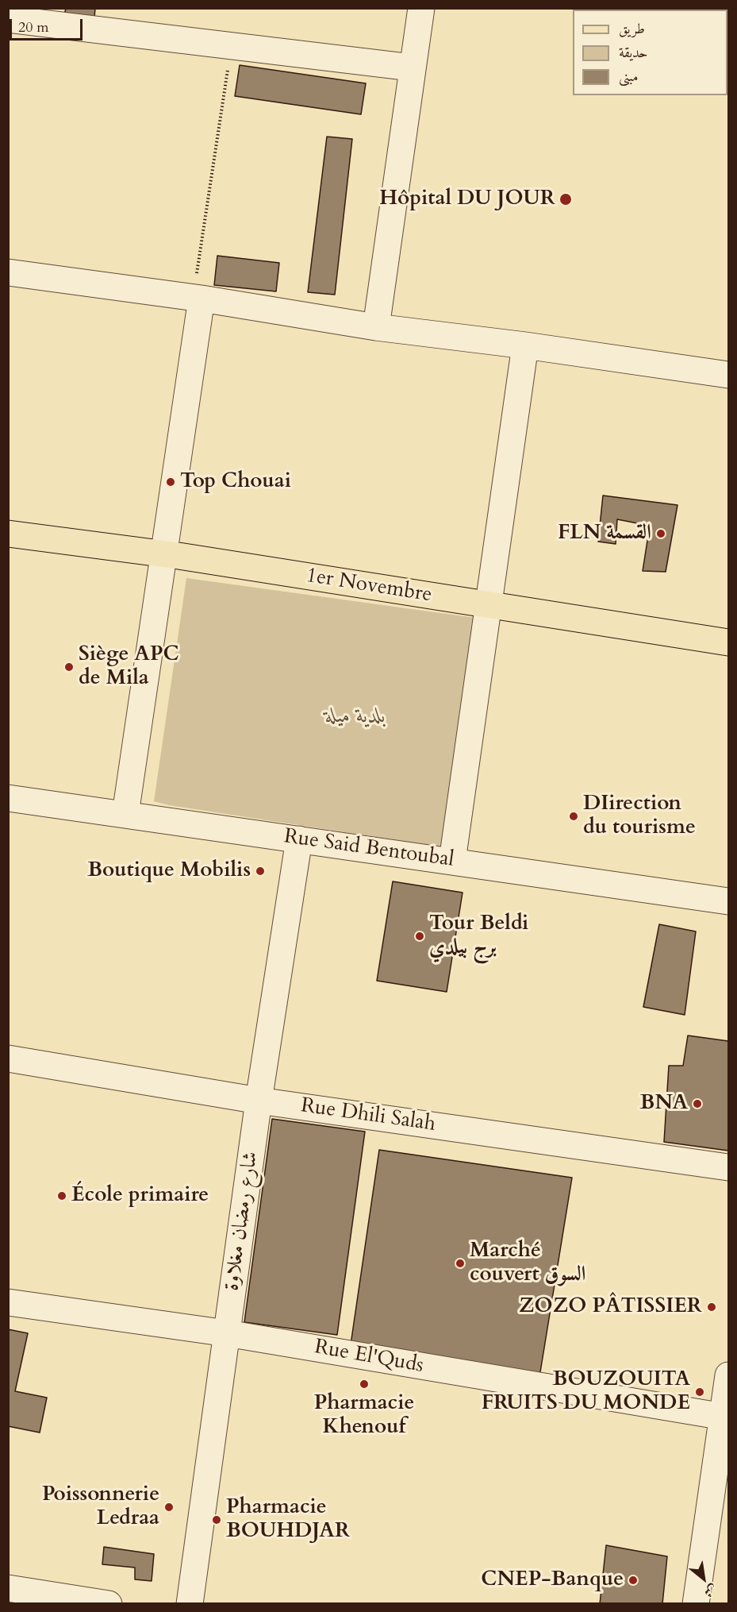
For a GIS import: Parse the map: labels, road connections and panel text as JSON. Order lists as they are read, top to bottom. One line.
{"streets":{"main road":["1er Novembre"],"street":["Rue Said Bentoubal","Rue Dhili Salah","شارع رمضان مغلاوة","Rue El'Quds"]},"crossings":[["Rue Said Bentoubal","شارع رمضان مغلاوة"],["Rue Dhili Salah","شارع رمضان مغلاوة"],["شارع رمضان مغلاوة","Rue El'Quds"]],"parks":["بلدية ميلة"],"places":["Hôpital DU JOUR","Top Chouai","FLN القسمة","Siège APC de Mila","DIirection du tourisme","Boutique Mobilis","Tour Beldi برج بيلدي","BNA","École primaire","Marché couvert السوق","ZOZO PÂTISSIER","Pharmacie Khenouf","BOUZOUITA FRUITS DU MONDE","Poissonnerie Ledraa","Pharmacie BOUHDJAR","CNEP-Banque"],"legend":["طريق","حديقة","مبنى"],"scale_bar":"20 m","north":"bottom right"}
